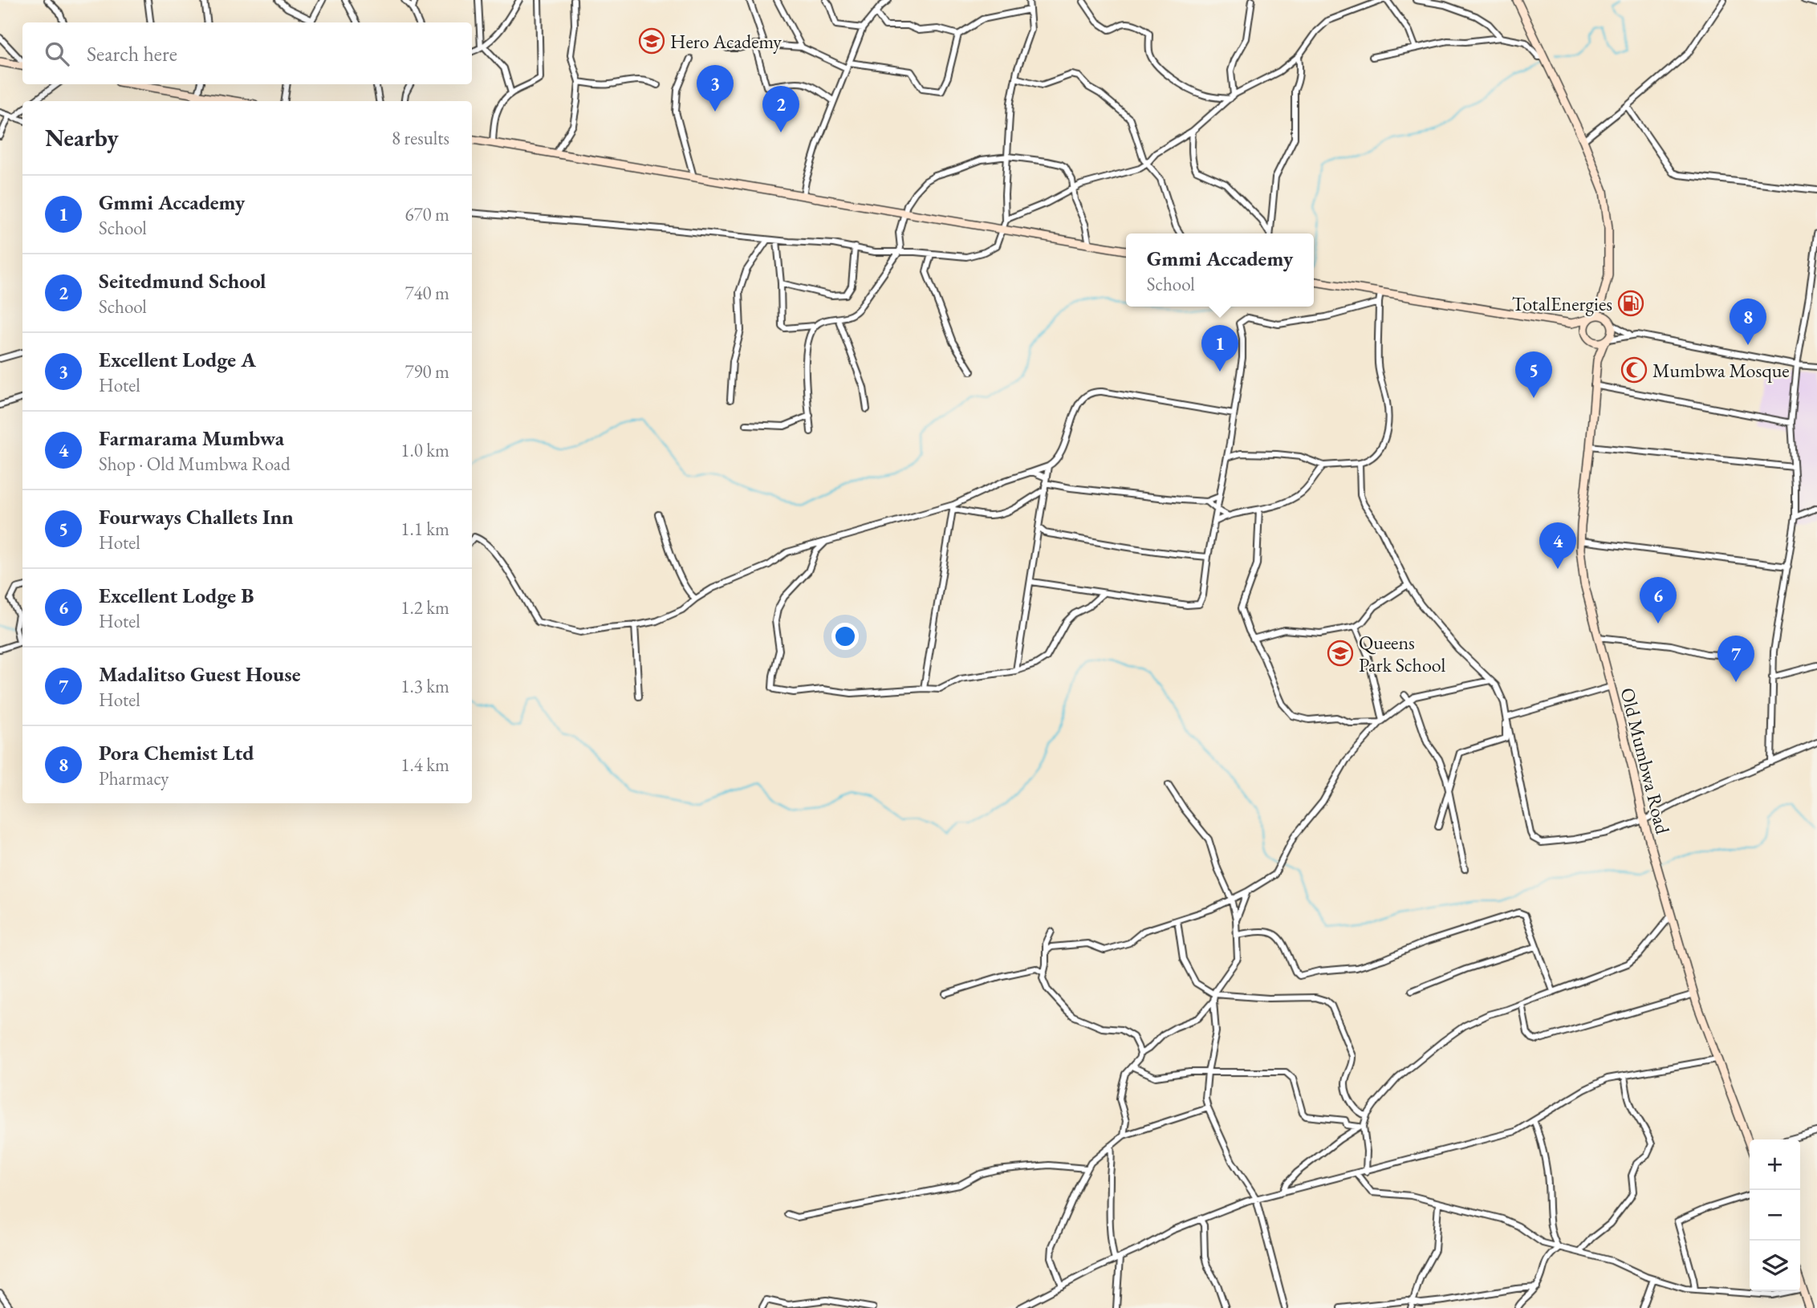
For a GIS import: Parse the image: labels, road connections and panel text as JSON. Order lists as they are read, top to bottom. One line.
{"streets":{"main road":["Old Mumbwa Road"]},"places":{"school or university":["Hero Academy","Queens Park School"],"fuel station":["TotalEnergies"],"mosque":["Mumbwa Mosque"]},"page":{"search":"Search here","pins":["3","2","8","1","5","4","6","7"],"heading":["Nearby","8 results"],"list":[{"mark":"1","name":"Gmmi Accademy","note":"School","value":"670 m"},{"mark":"2","name":"Seitedmund School","note":"School","value":"740 m"},{"mark":"3","name":"Excellent Lodge A","note":"Hotel","value":"790 m"},{"mark":"4","name":"Farmarama Mumbwa","note":"Shop · Old Mumbwa Road","value":"1.0 km"},{"mark":"5","name":"Fourways Challets Inn","note":"Hotel","value":"1.1 km"},{"mark":"6","name":"Excellent Lodge B","note":"Hotel","value":"1.2 km"},{"mark":"7","name":"Madalitso Guest House","note":"Hotel","value":"1.3 km"},{"mark":"8","name":"Pora Chemist Ltd","note":"Pharmacy","value":"1.4 km"}],"popup":["Gmmi Accademy","School"],"map_buttons":["+","−"]}}
